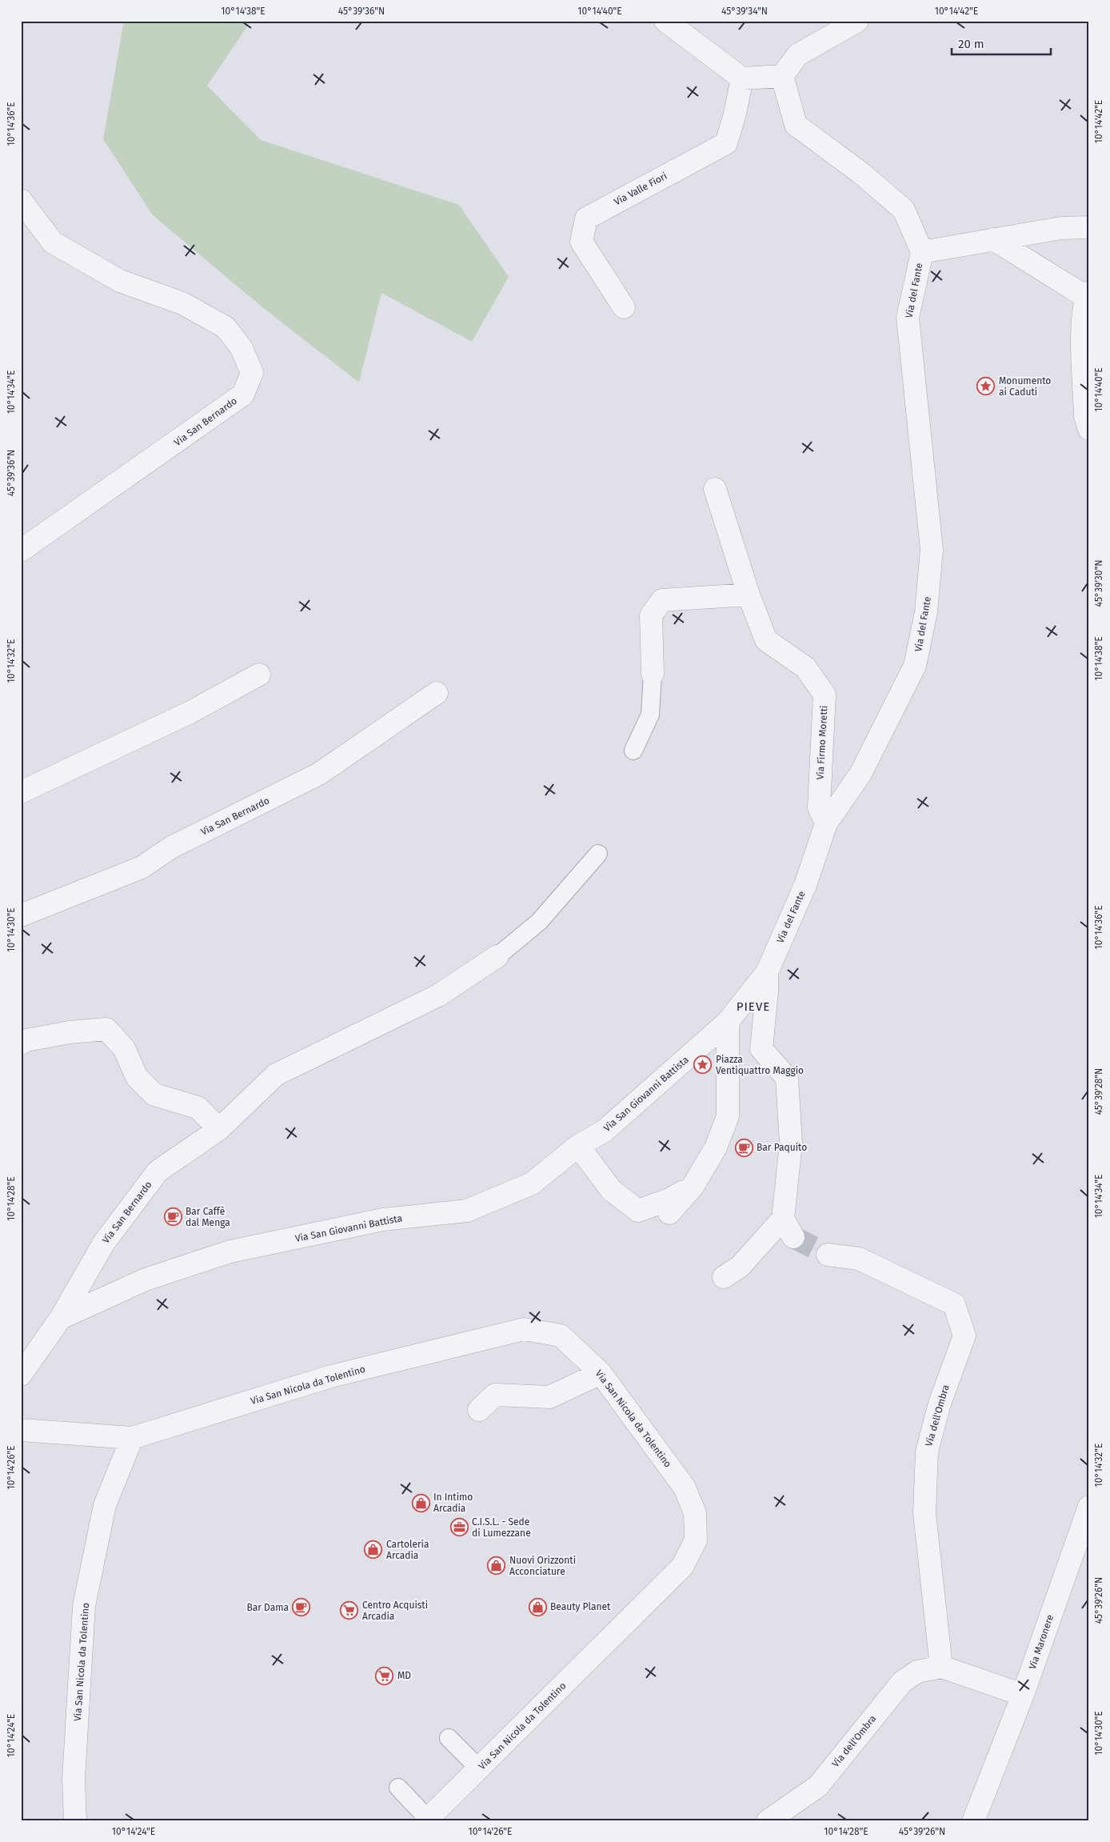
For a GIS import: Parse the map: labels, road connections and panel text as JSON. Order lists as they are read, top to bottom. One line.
{"streets":{"street":["Via Valle Fiori","Via del Fante","Via San Bernardo","Via Firmo Moretti","Via San Giovanni Battista","Via San Nicola da Tolentino","Via dell'Ombra","Via Maronere"]},"crossings":[["Via del Fante","Via Firmo Moretti"],["Via del Fante","Via San Giovanni Battista"],["Via San Bernardo","Via San Giovanni Battista"]],"districts":["PIEVE"],"places":{"place":["Monumento ai Caduti","Piazza Ventiquattro Maggio"],"cafe":["Bar Paquito","Bar Caffè dal Menga","Bar Dama"],"shop":["In Intimo Arcadia","Cartoleria Arcadia","Nuovi Orizzonti Acconciature","Beauty Planet"],"office":["C.I.S.L. - Sede di Lumezzane"],"supermarket":["Centro Acquisti Arcadia","MD"]},"scale_bar":"20 m","coordinates":["10°14'38\"E","45°39'36\"N","10°14'40\"E","45°39'34\"N","10°14'42\"E","10°14'36\"E","10°14'34\"E","45°39'30\"N","10°14'32\"E","10°14'30\"E","45°39'28\"N","10°14'28\"E","10°14'26\"E","45°39'26\"N","10°14'24\"E"]}
